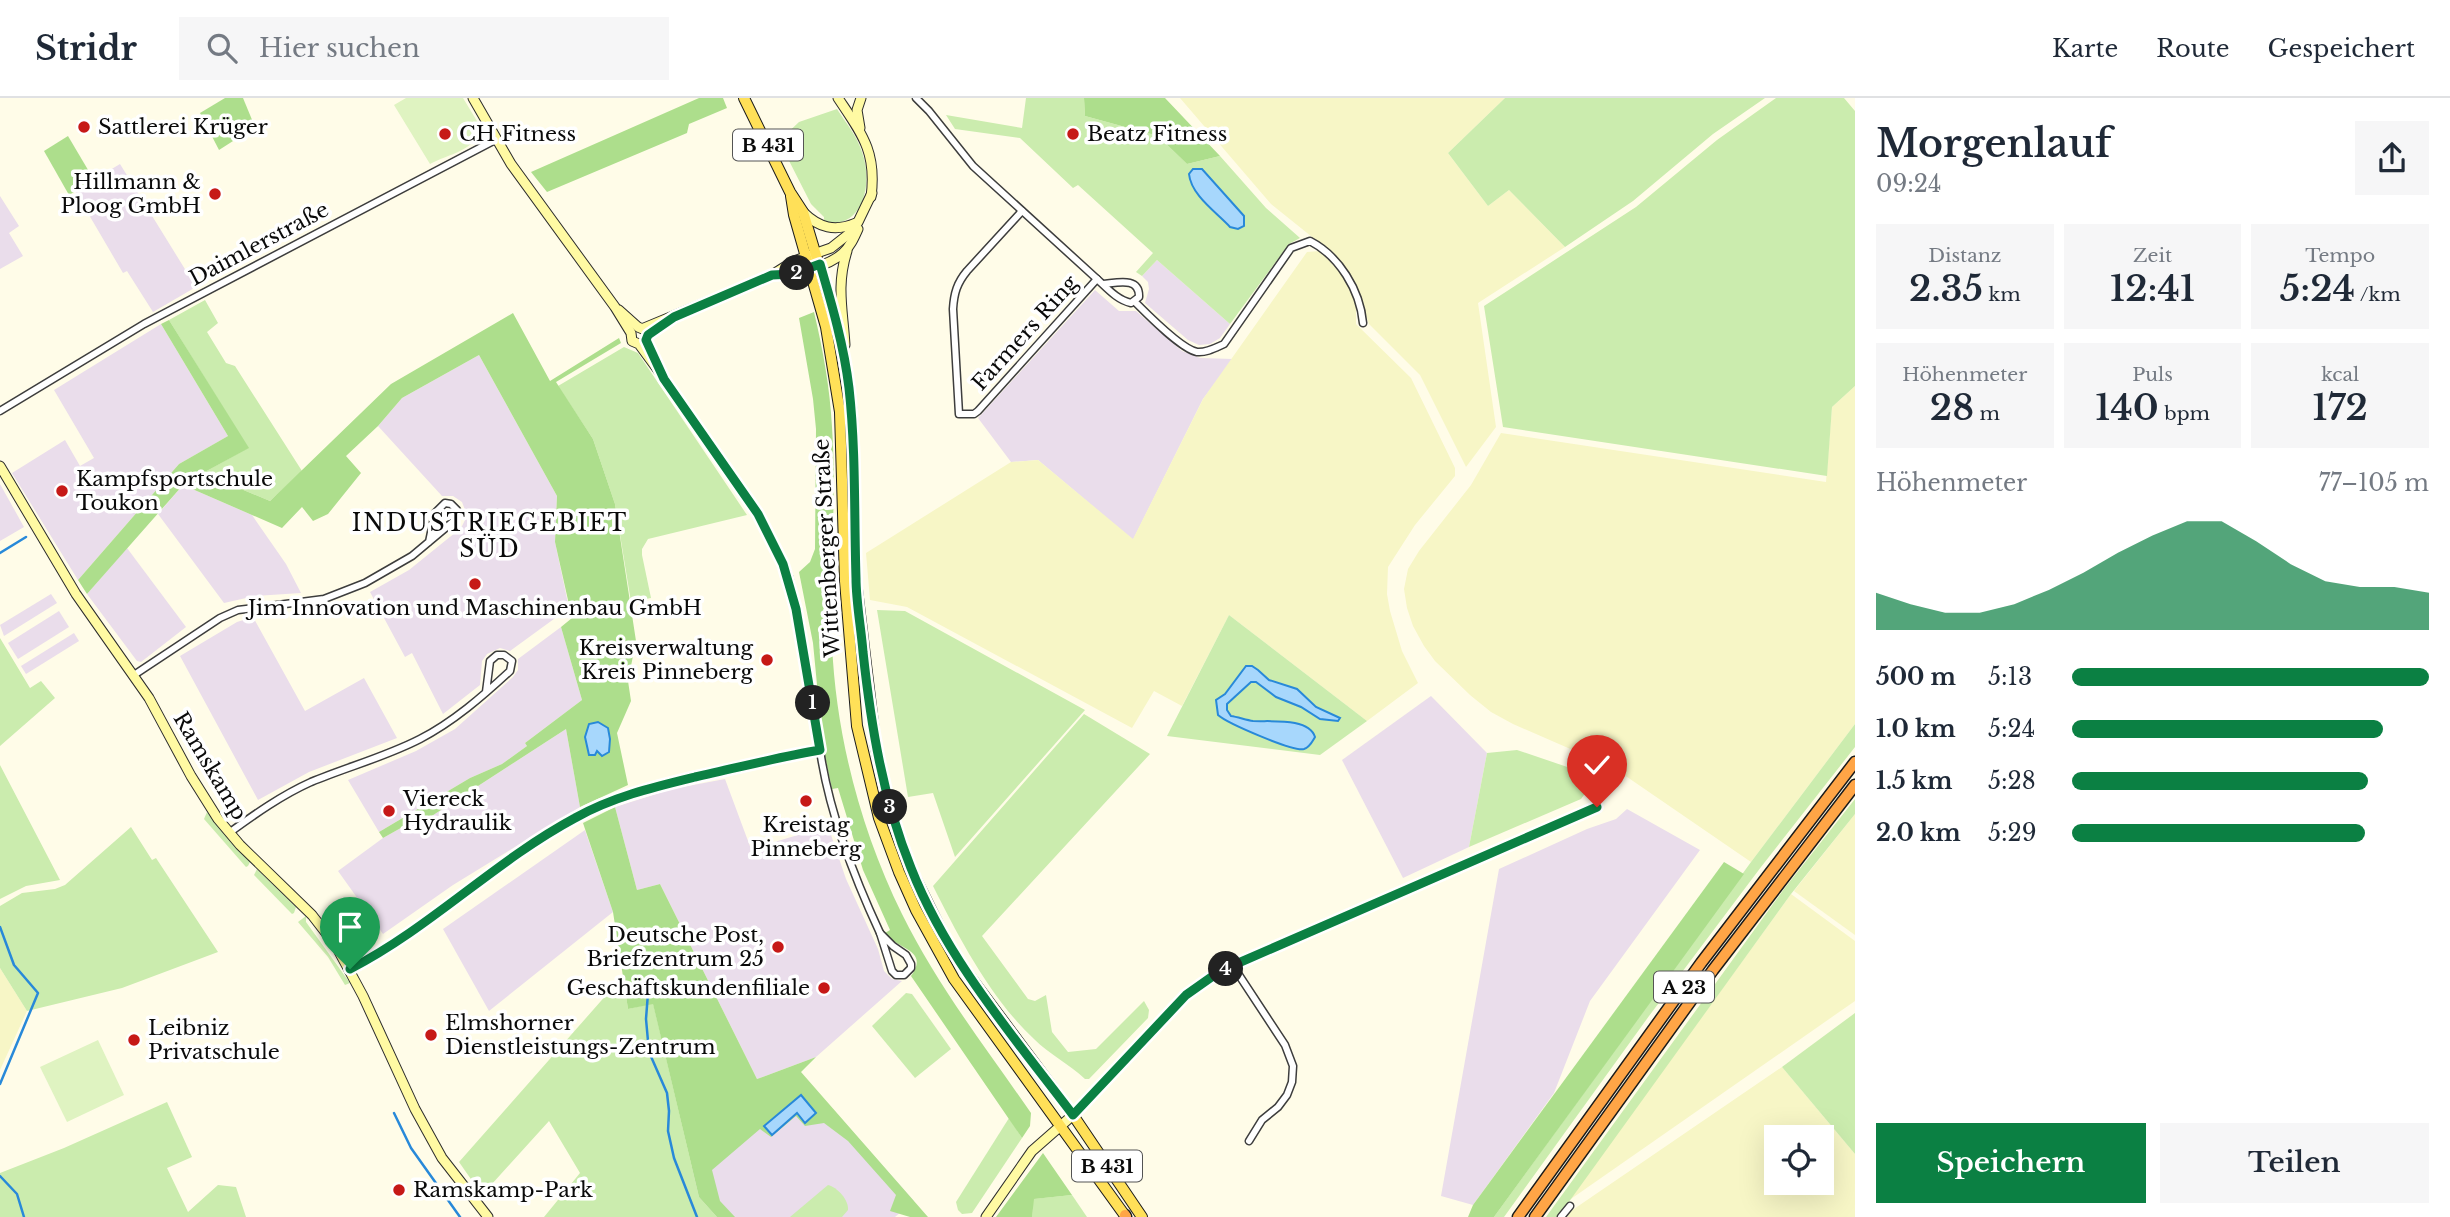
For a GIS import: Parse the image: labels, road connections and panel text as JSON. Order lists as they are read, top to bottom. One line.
{"streets":{"highway":["A 23"],"main road":["B 431","Wittenberger Straße"],"street":["Daimlerstraße","Farmers Ring","Ramskamp"]},"crossings":[["B 431","Wittenberger Straße"]],"districts":["INDUSTRIEGEBIET SÜD"],"places":["Sattlerei Krüger","CH Fitness","Beatz Fitness","Hillmann & Ploog GmbH","Kampfsportschule Toukon","Jim Innovation und Maschinenbau GmbH","Kreisverwaltung Kreis Pinneberg","Kreistag Pinneberg","Viereck Hydraulik","Deutsche Post, Briefzentrum 25","Geschäftskundenfiliale","Elmshorner Dienstleistungs-Zentrum","Leibniz Privatschule","Ramskamp-Park"],"page":{"header":"Stridr","search":"Hier suchen","nav":["Karte","Route","Gespeichert"],"heading":["Morgenlauf","09:24"],"stats":[["Distanz","2.35 km"],["Zeit","12:41"],["Tempo","5:24 /km"],["Höhenmeter","28 m"],["Puls","140 bpm"],["kcal","172"]],"pins":["2","1","3","4"],"chart":["Höhenmeter","77–105 m"],"list":[{"name":"500 m","note":"5:13"},{"name":"1.0 km","note":"5:24"},{"name":"1.5 km","note":"5:28"},{"name":"2.0 km","note":"5:29"}],"buttons":["Speichern","Teilen"]}}
